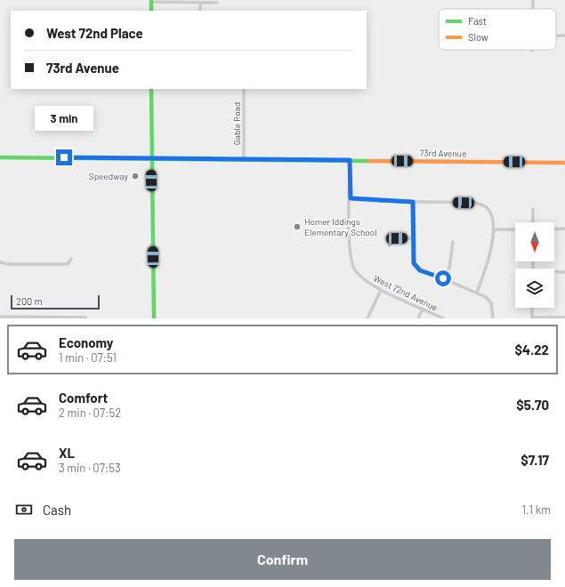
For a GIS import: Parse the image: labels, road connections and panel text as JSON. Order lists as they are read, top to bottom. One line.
{"streets":{"street":["Gable Road","73rd Avenue","West 72nd Avenue"]},"crossings":[["Gable Road","73rd Avenue"]],"places":["Speedway","Homer Iddings Elementary School"],"legend":["Fast","Slow"],"scale_bar":"200 m","north":"bottom","page":{"banner":["West 72nd Place","73rd Avenue"],"bubble":"3 min","scale":"200 m","list":[{"name":"Economy","note":"1 min · 07:51","value":"$4.22"},{"name":"Comfort","note":"2 min · 07:52","value":"$5.70"},{"name":"XL","note":"3 min · 07:53","value":"$7.17"}],"pay":["Cash","1.1 km"],"buttons":"Confirm"}}
